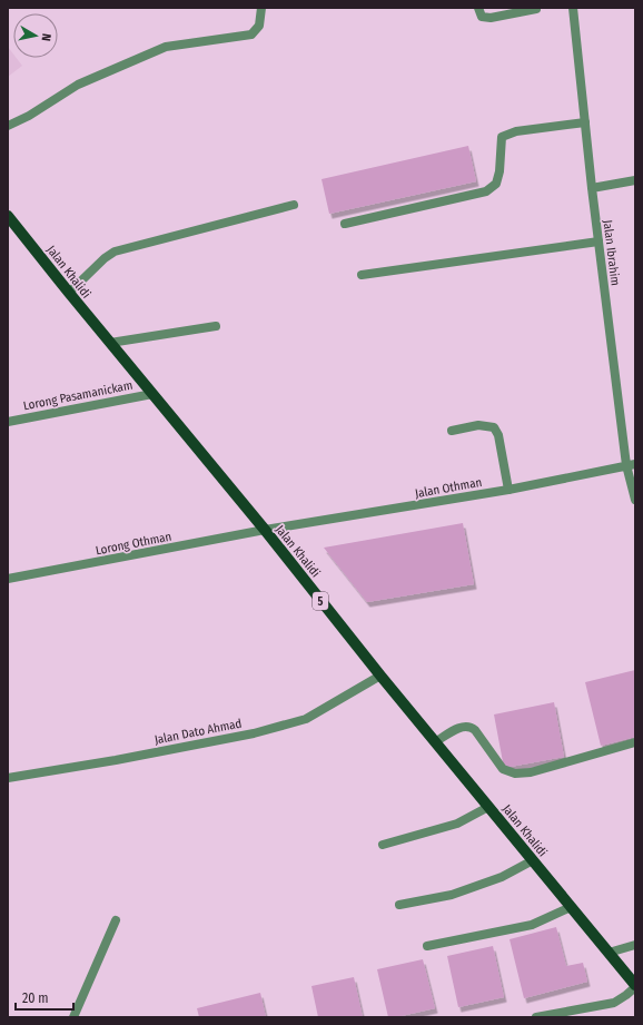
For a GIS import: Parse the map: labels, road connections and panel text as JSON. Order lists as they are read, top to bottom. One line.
{"streets":{"main road":["Jalan Khalidi","5"],"street":["Jalan Ibrahim","Lorong Pasamanickam","Jalan Othman","Lorong Othman","Jalan Dato Ahmad"]},"crossings":[["Jalan Ibrahim","Jalan Othman"],["Jalan Khalidi","Lorong Pasamanickam"],["Jalan Khalidi","Jalan Othman"],["Jalan Khalidi","Lorong Othman"],["Jalan Khalidi","Jalan Dato Ahmad"],["Jalan Othman","Lorong Othman"]],"scale_bar":"20 m","north":"right"}
